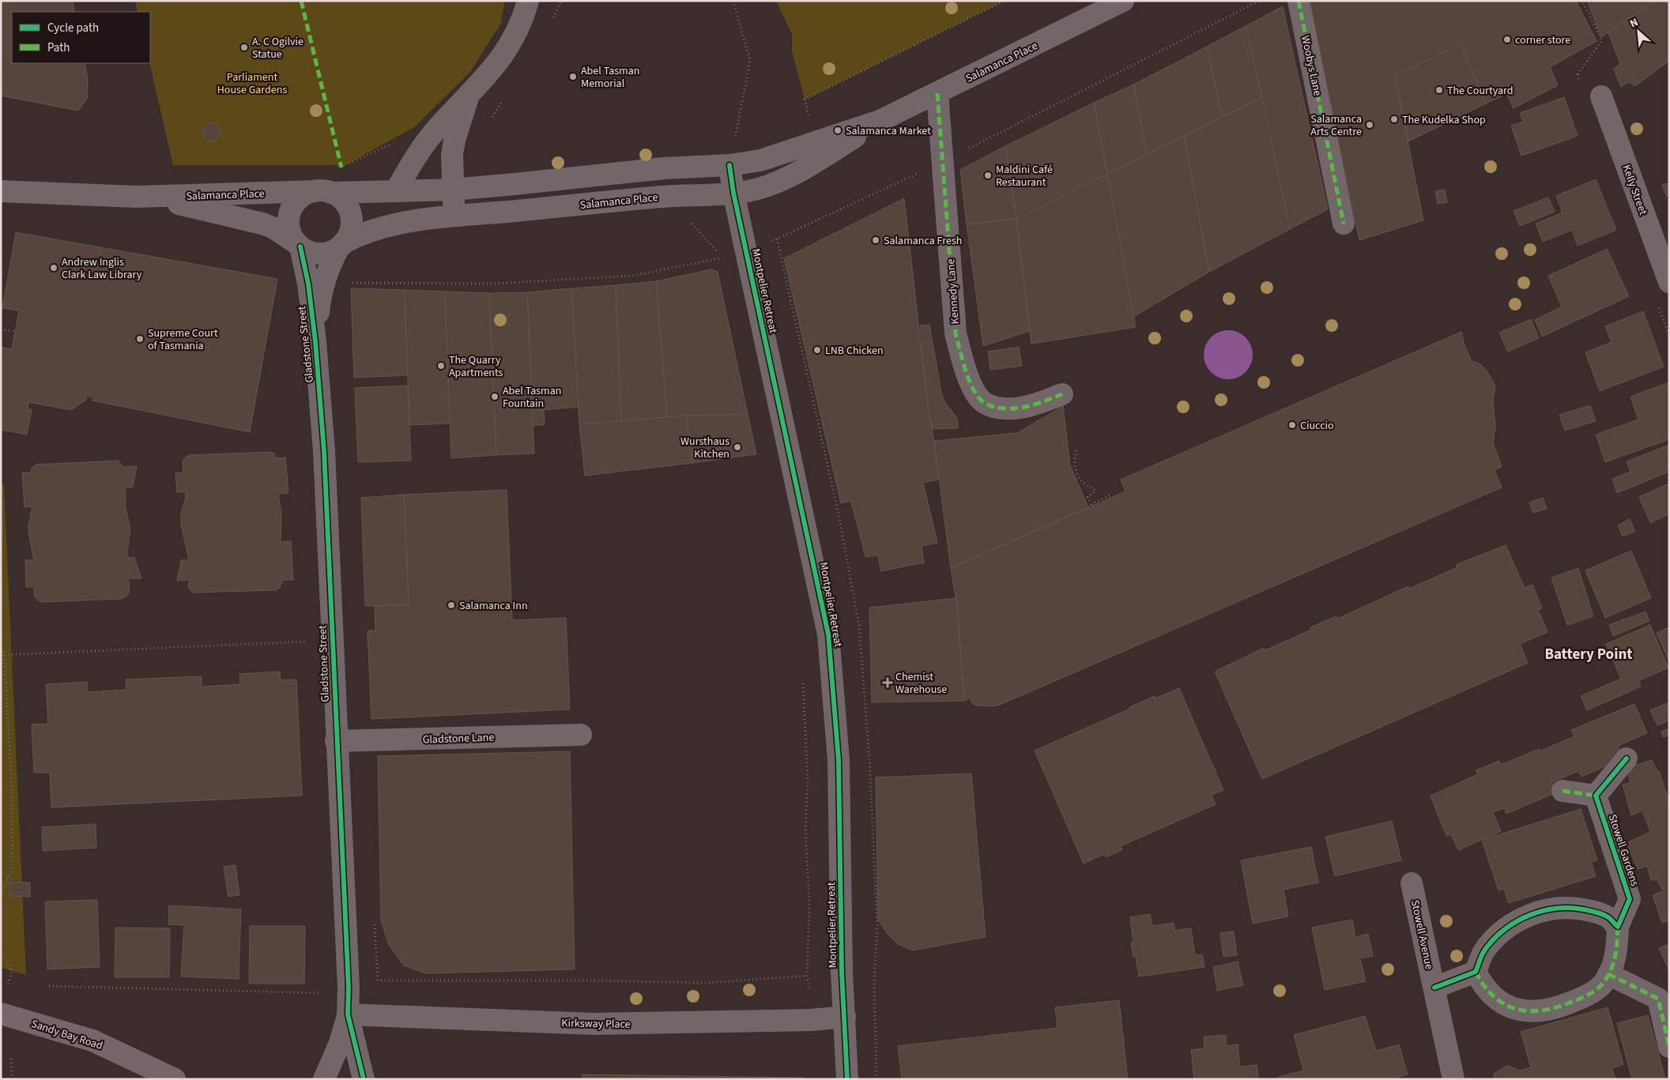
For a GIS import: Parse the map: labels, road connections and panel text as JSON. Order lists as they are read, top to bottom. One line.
{"streets":{"main road":["Sandy Bay Road"],"street":["Salamanca Place","Woobys Lane","Kelly Street","Montpelier Retreat","Kennedy Lane","Gladstone Street","Gladstone Lane","Stowell Gardens","Stowell Avenue","Kirksway Place"]},"crossings":[["Salamanca Place","Montpelier Retreat"],["Salamanca Place","Kennedy Lane"],["Salamanca Place","Gladstone Street"],["Montpelier Retreat","Kirksway Place"],["Gladstone Street","Gladstone Lane"],["Gladstone Street","Kirksway Place"]],"districts":["Battery Point"],"parks":["Parliament House Gardens"],"places":{"other":["corner store","A. C Ogilvie Statue","Abel Tasman Memorial","The Courtyard","The Kudelka Shop","Salamanca Arts Centre","Salamanca Market","Maldini Café Restaurant","Salamanca Fresh","Andrew Inglis Clark Law Library","Supreme Court of Tasmania","LNB Chicken","The Quarry Apartments","Abel Tasman Fountain","Ciuccio","Wursthaus Kitchen","Salamanca Inn"],"health":["Chemist Warehouse"]},"legend":["Cycle path","Path"],"north":"top left"}
